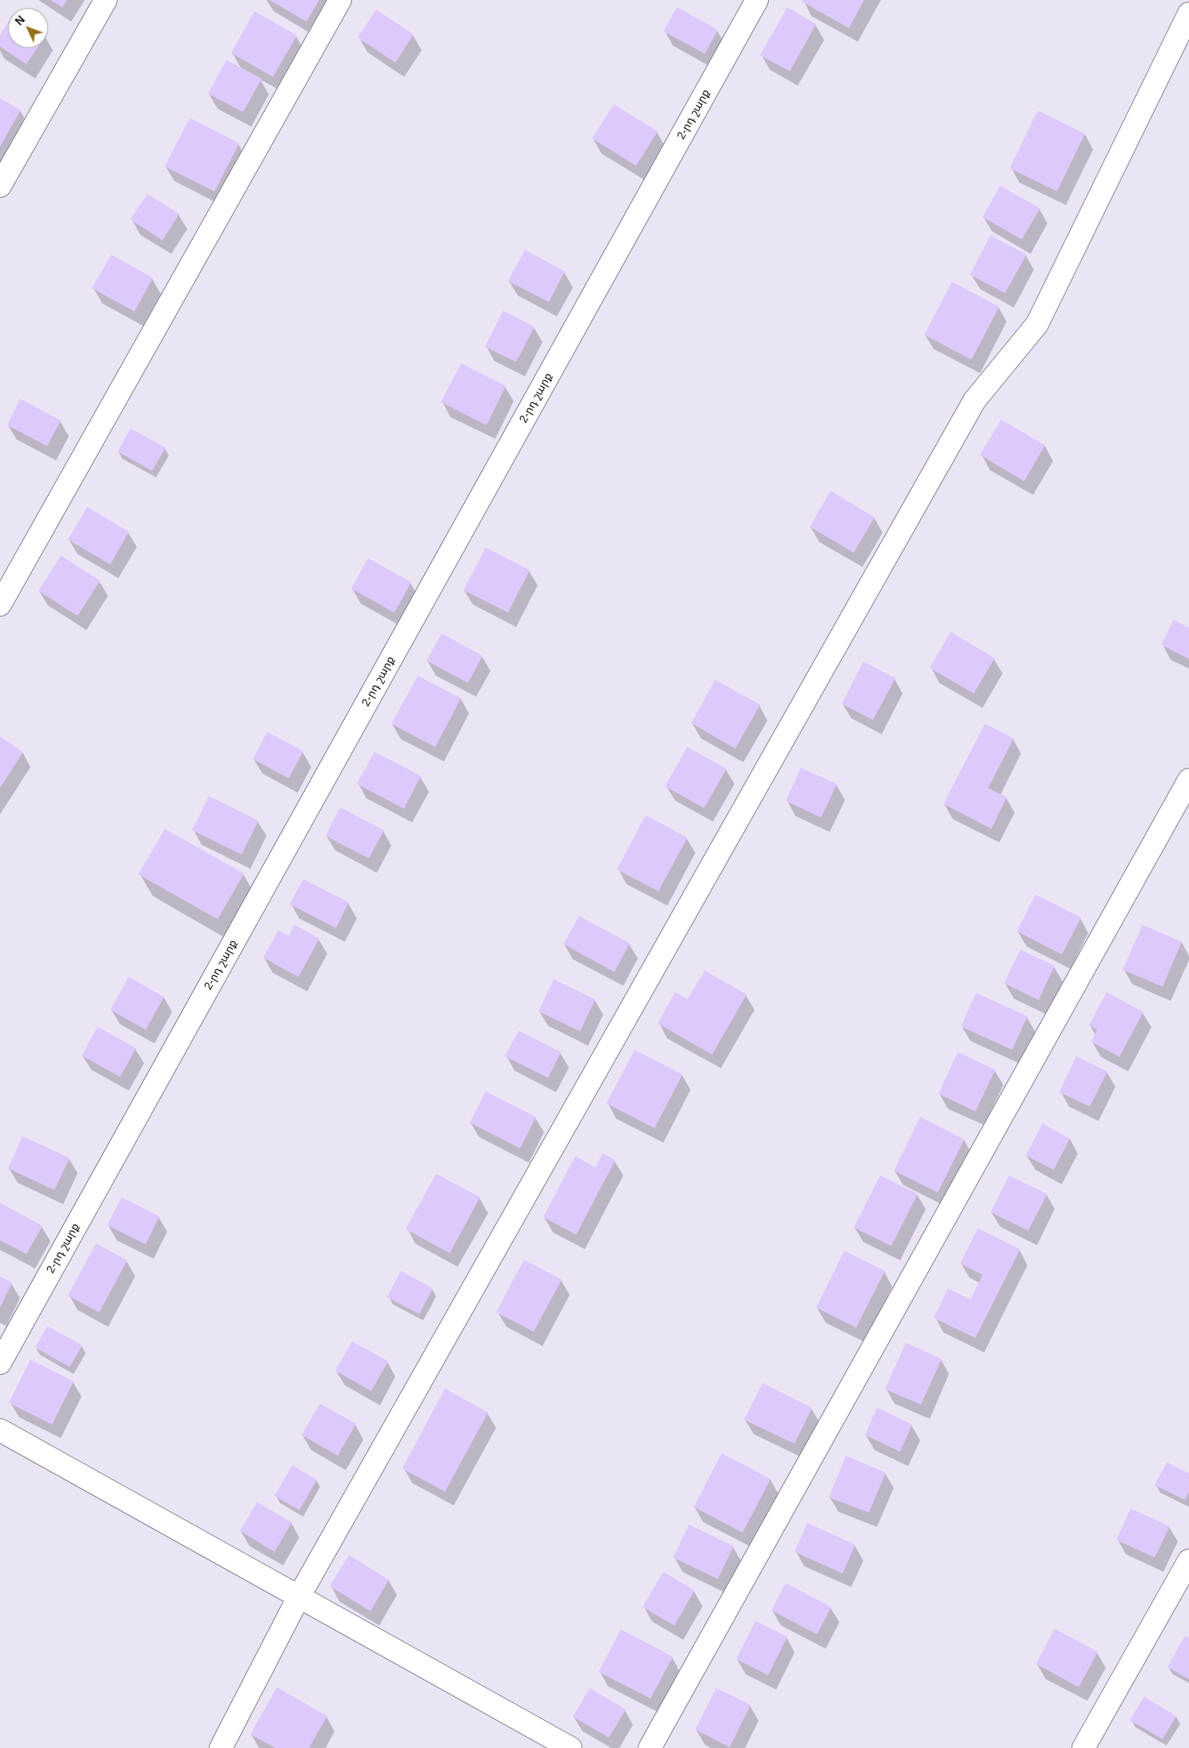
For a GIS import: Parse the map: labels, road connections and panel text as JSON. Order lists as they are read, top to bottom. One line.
{"streets":{"street":["2-րդ շարք"]},"north":"top left"}
